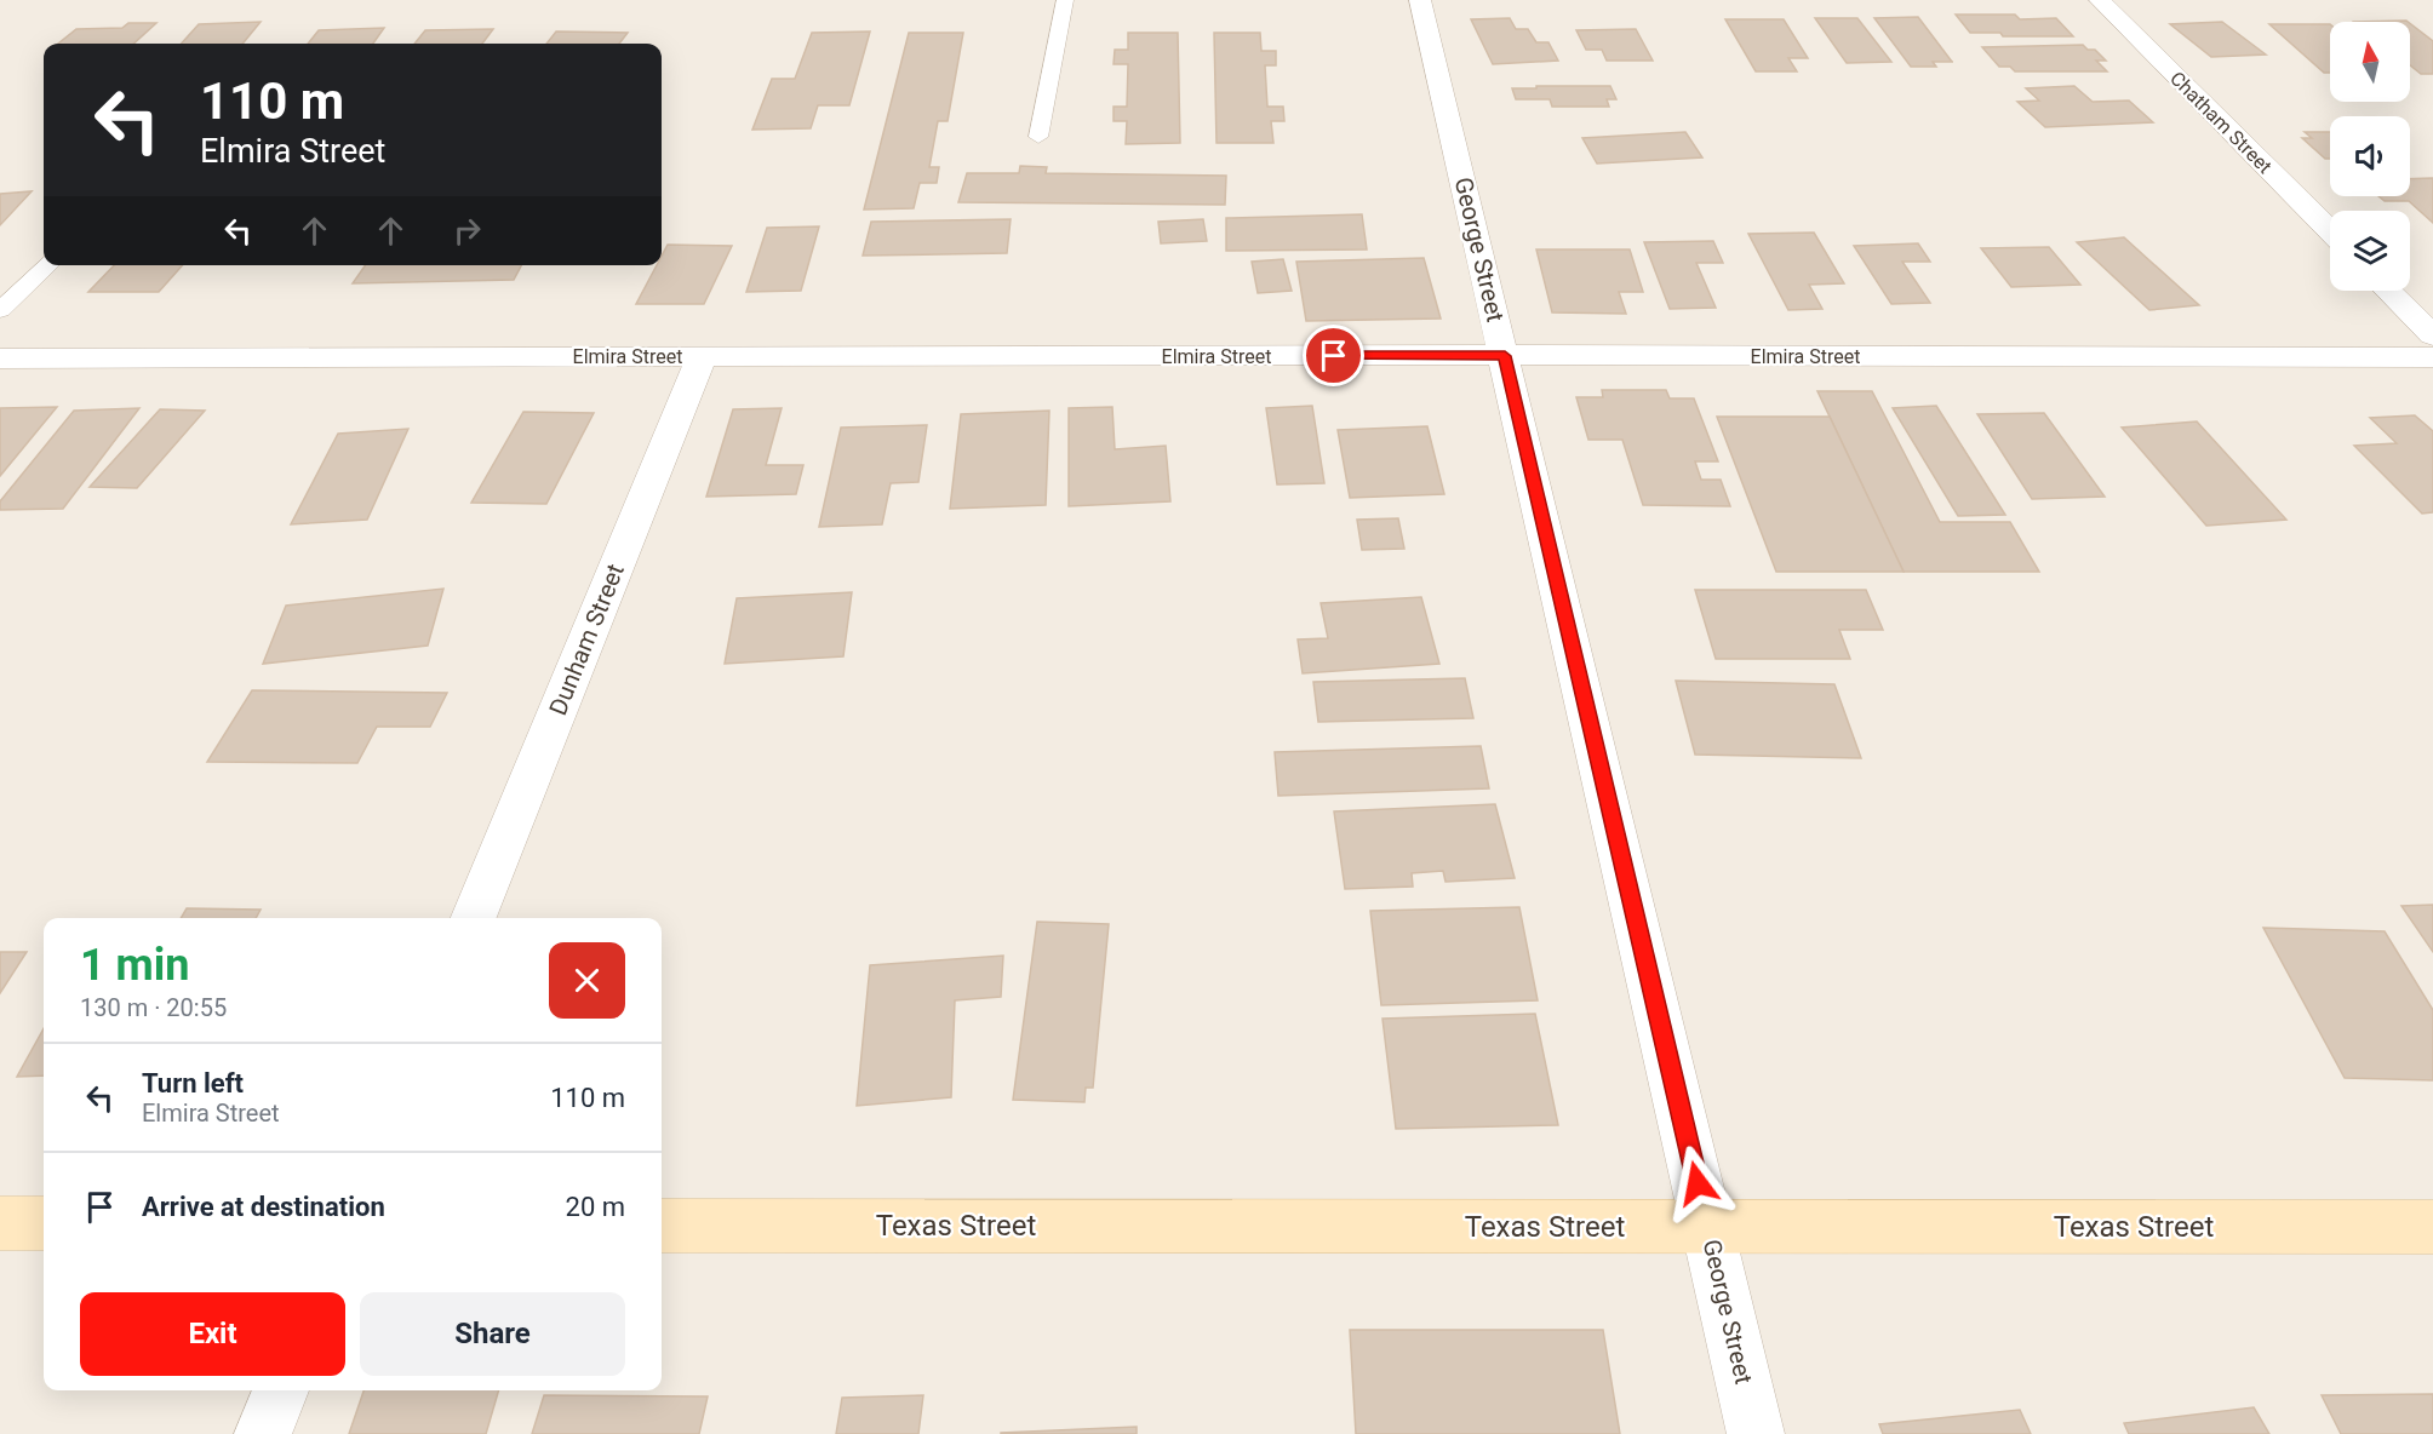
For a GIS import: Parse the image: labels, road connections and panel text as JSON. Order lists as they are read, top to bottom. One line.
{"streets":{"street":["Chatham Street","George Street","Elmira Street","Dunham Street","Texas Street"]},"crossings":[["George Street","Elmira Street"],["George Street","Texas Street"],["Elmira Street","Dunham Street"]],"north":"top","page":{"turn":["110 m","Elmira Street"],"heading":["1 min","130 m · 20:55"],"list":[{"name":"Turn left","note":"Elmira Street","value":"110 m"},{"name":"Arrive at destination","value":"20 m"}],"buttons":["Exit","Share"]}}
